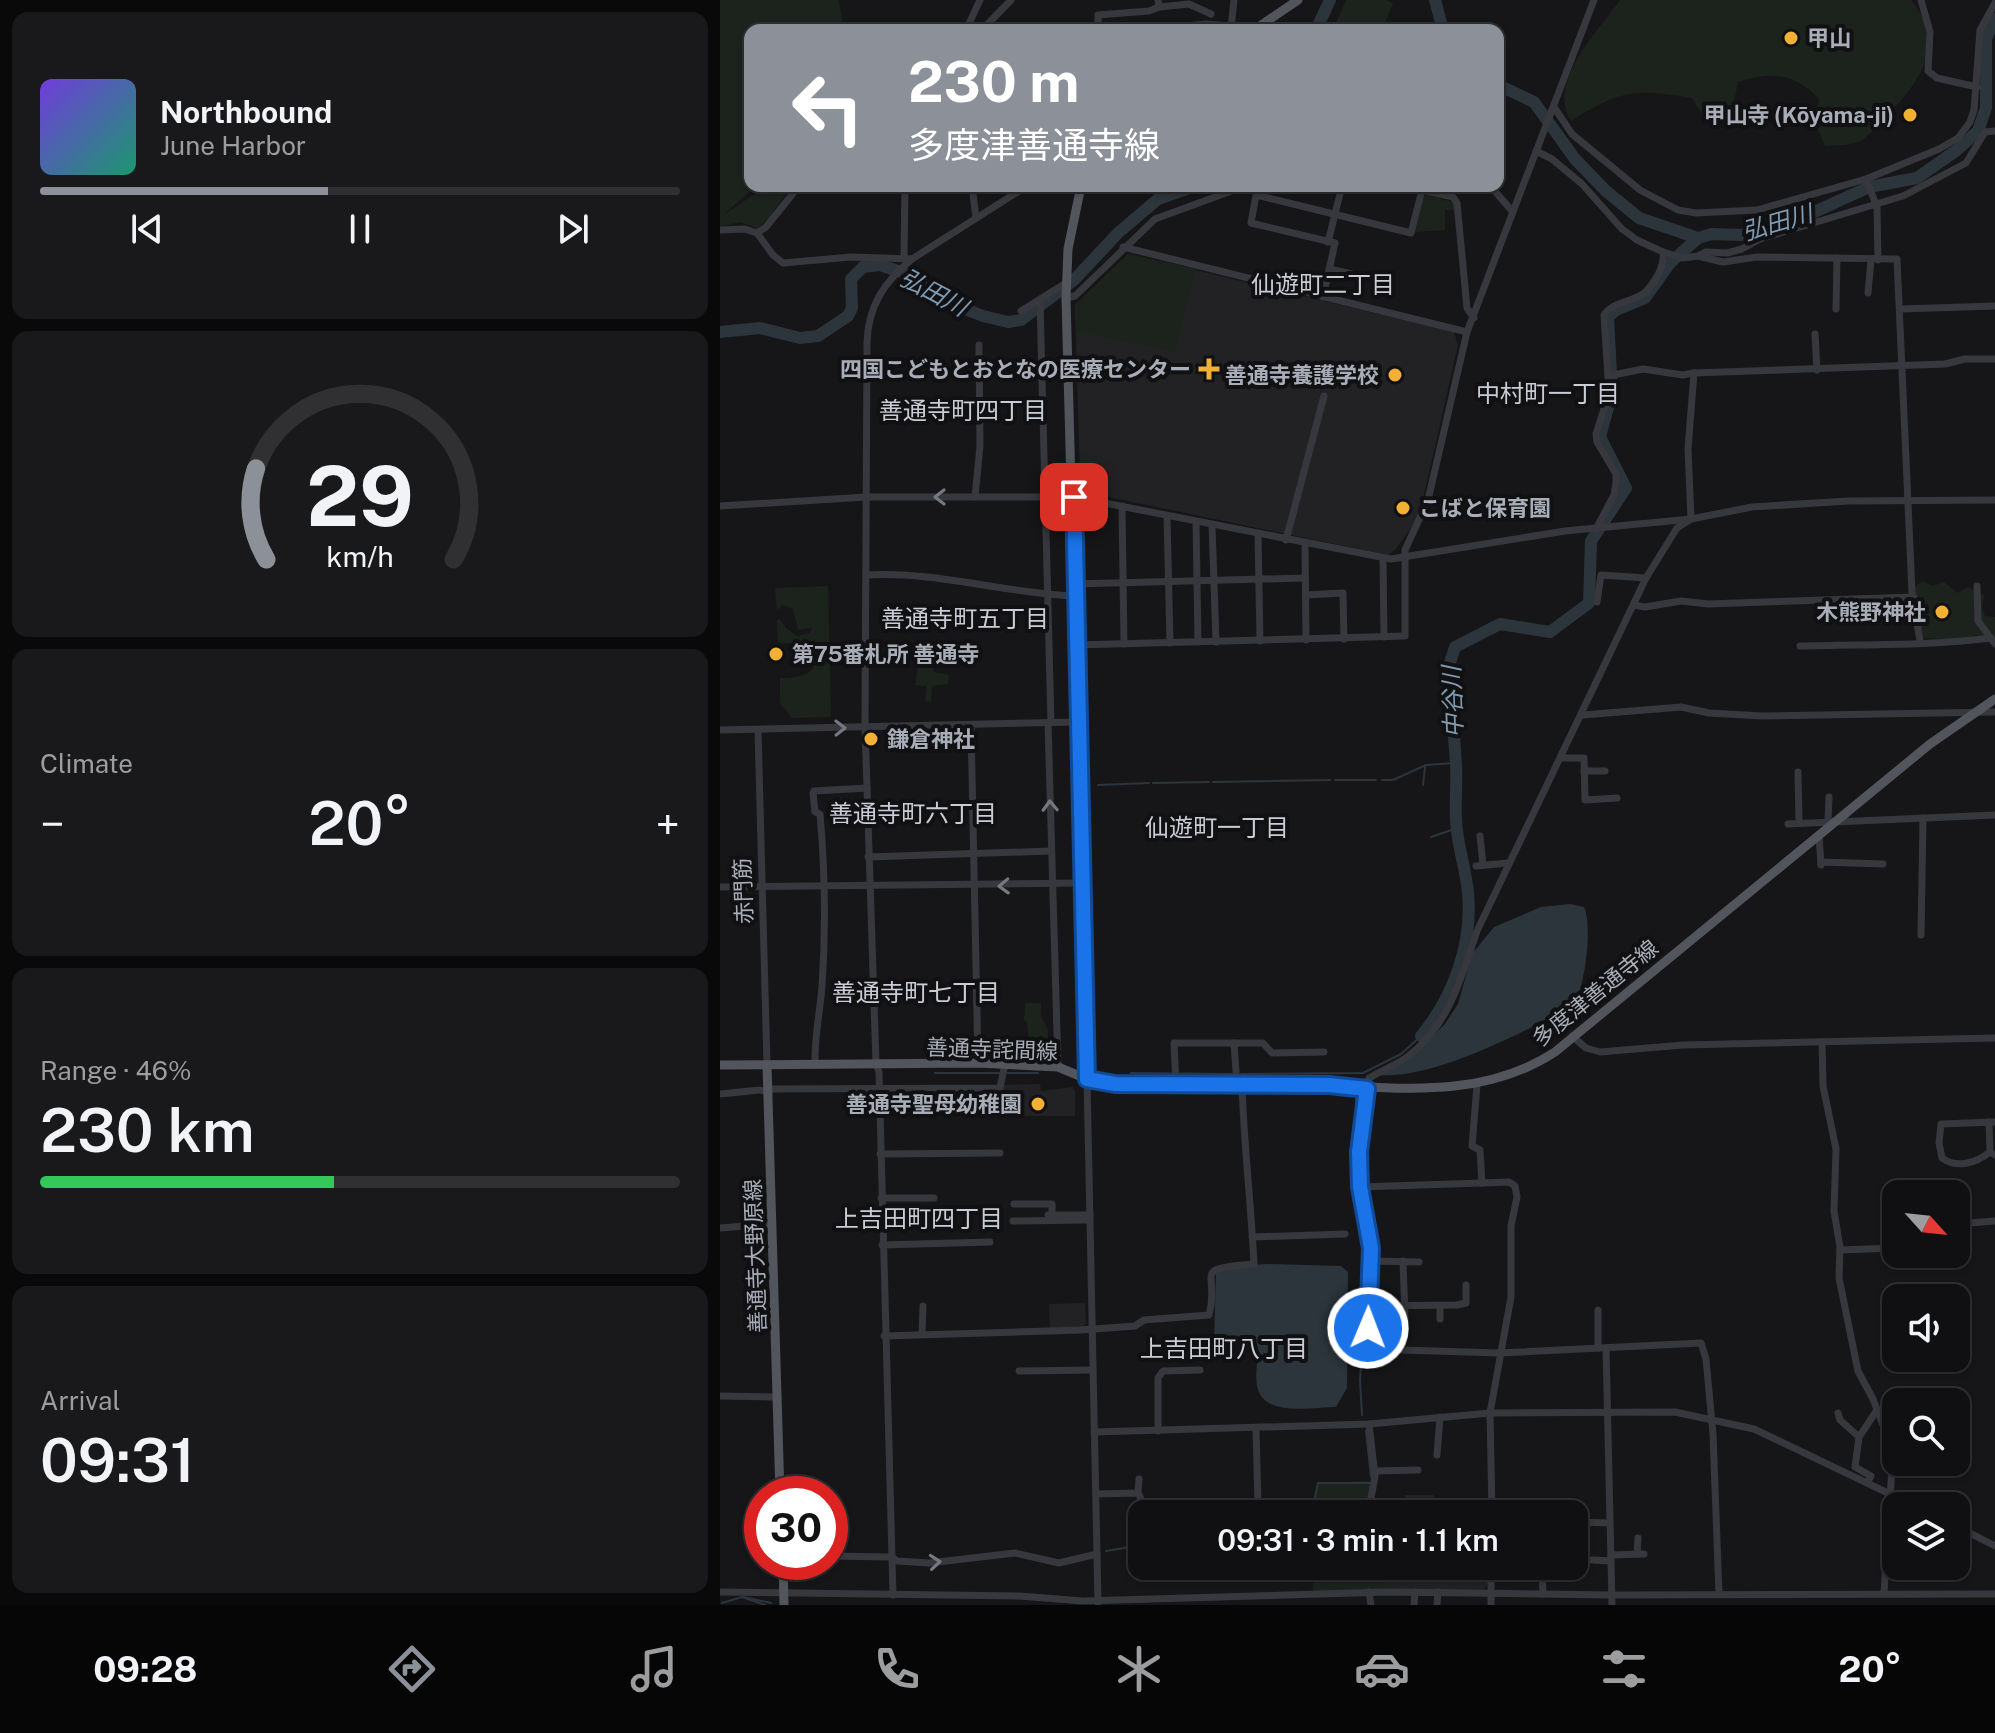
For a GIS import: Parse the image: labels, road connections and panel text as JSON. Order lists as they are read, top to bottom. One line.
{"streets":{"main road":["多度津善通寺線","善通寺詫間線","善通寺大野原線"],"street":["赤門筋"]},"crossings":[["赤門筋","善通寺詫間線"],["赤門筋","善通寺大野原線"],["多度津善通寺線","善通寺詫間線"],["善通寺詫間線","善通寺大野原線"]],"districts":["仙遊町二丁目","中村町一丁目","善通寺町四丁目","善通寺町五丁目","善通寺町六丁目","仙遊町一丁目","善通寺町七丁目","上吉田町四丁目","上吉田町八丁目"],"water":["弘田川","中谷川"],"places":{"other":["甲山","甲山寺 (Kōyama-ji)","善通寺養護学校","こばと保育園","木熊野神社","第75番札所 善通寺","鎌倉神社","善通寺聖母幼稚園"],"health":["四国こどもとおとなの医療センター"]},"north":"bottom right","page":{"turn":["230 m","多度津善通寺線"],"song":["Northbound","June Harbor"],"tile":["Climate",["Range · 46%","230 km"],["Arrival","09:31"]],"heat":["−","20°","+"],"limit":"30","trip":"09:31 · 3 min · 1.1 km","tabs":["09:28","20°"],"gauge":["29","km/h"]}}
